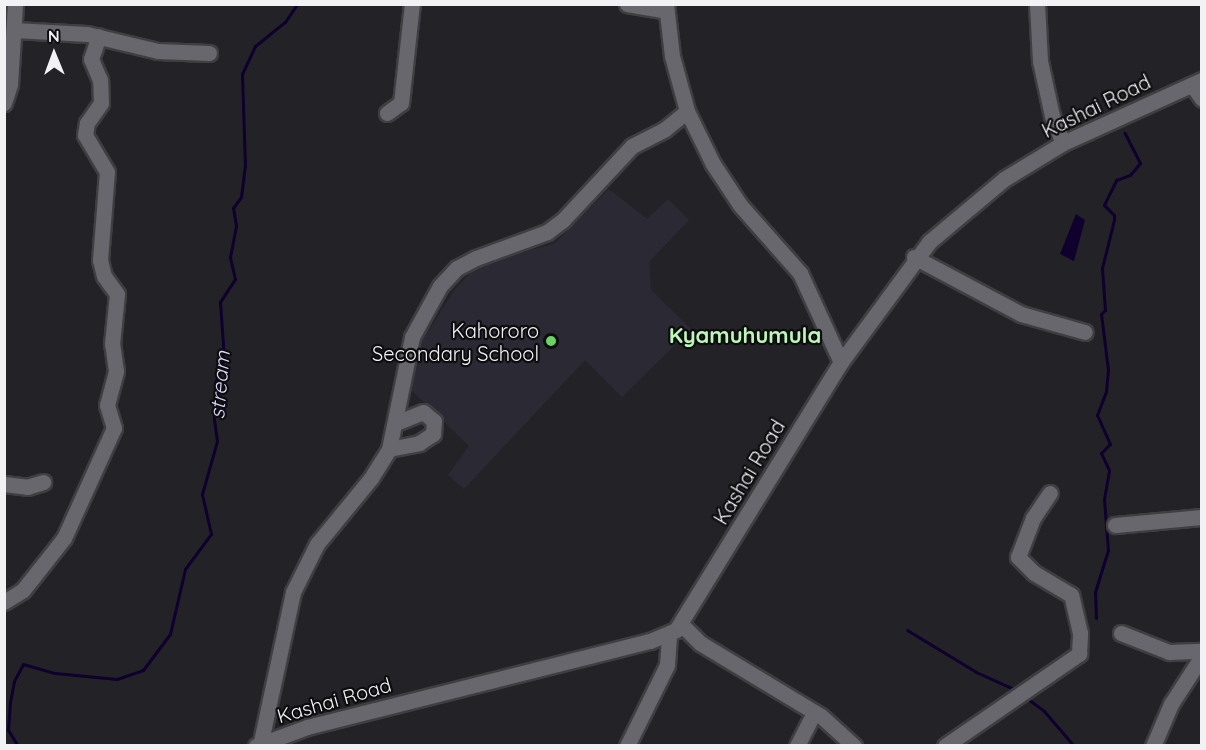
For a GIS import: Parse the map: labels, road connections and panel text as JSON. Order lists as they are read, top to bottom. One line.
{"streets":{"street":["Kashai Road"]},"districts":["Kyamuhumula"],"water":["stream"],"places":["Kahororo Secondary School"],"north":"top"}
